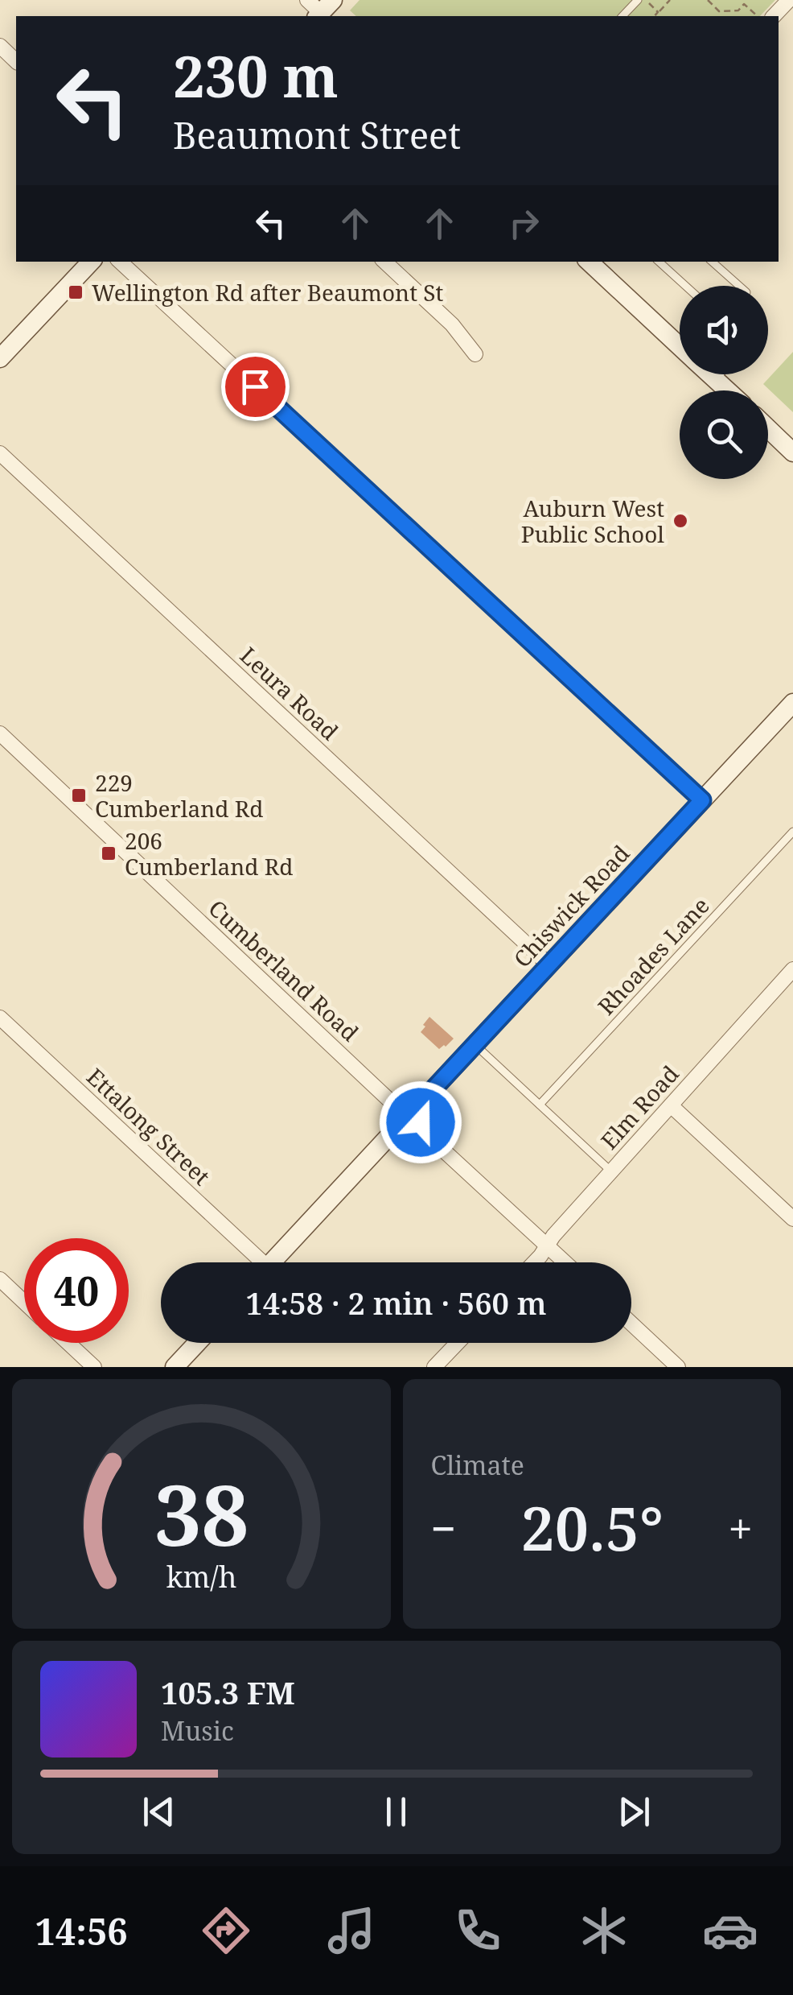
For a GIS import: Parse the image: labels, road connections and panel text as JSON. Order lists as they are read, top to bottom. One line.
{"streets":{"street":["Leura Road","Chiswick Road","Cumberland Road","Elm Road","Ettalong Street"],"lane":["Rhoades Lane"]},"crossings":[["Leura Road","Chiswick Road"],["Chiswick Road","Cumberland Road"]],"places":{"transit":["Wellington Rd after Beaumont St","229 Cumberland Rd","206 Cumberland Rd"],"other":["Auburn West Public School"]},"page":{"turn":["230 m","Beaumont Street"],"limit":"40","trip":"14:58 · 2 min · 560 m","tile":"Climate","heat":["−","20.5°","+"],"song":["105.3 FM","Music"],"tabs":"14:56","gauge":["38","km/h"]}}
